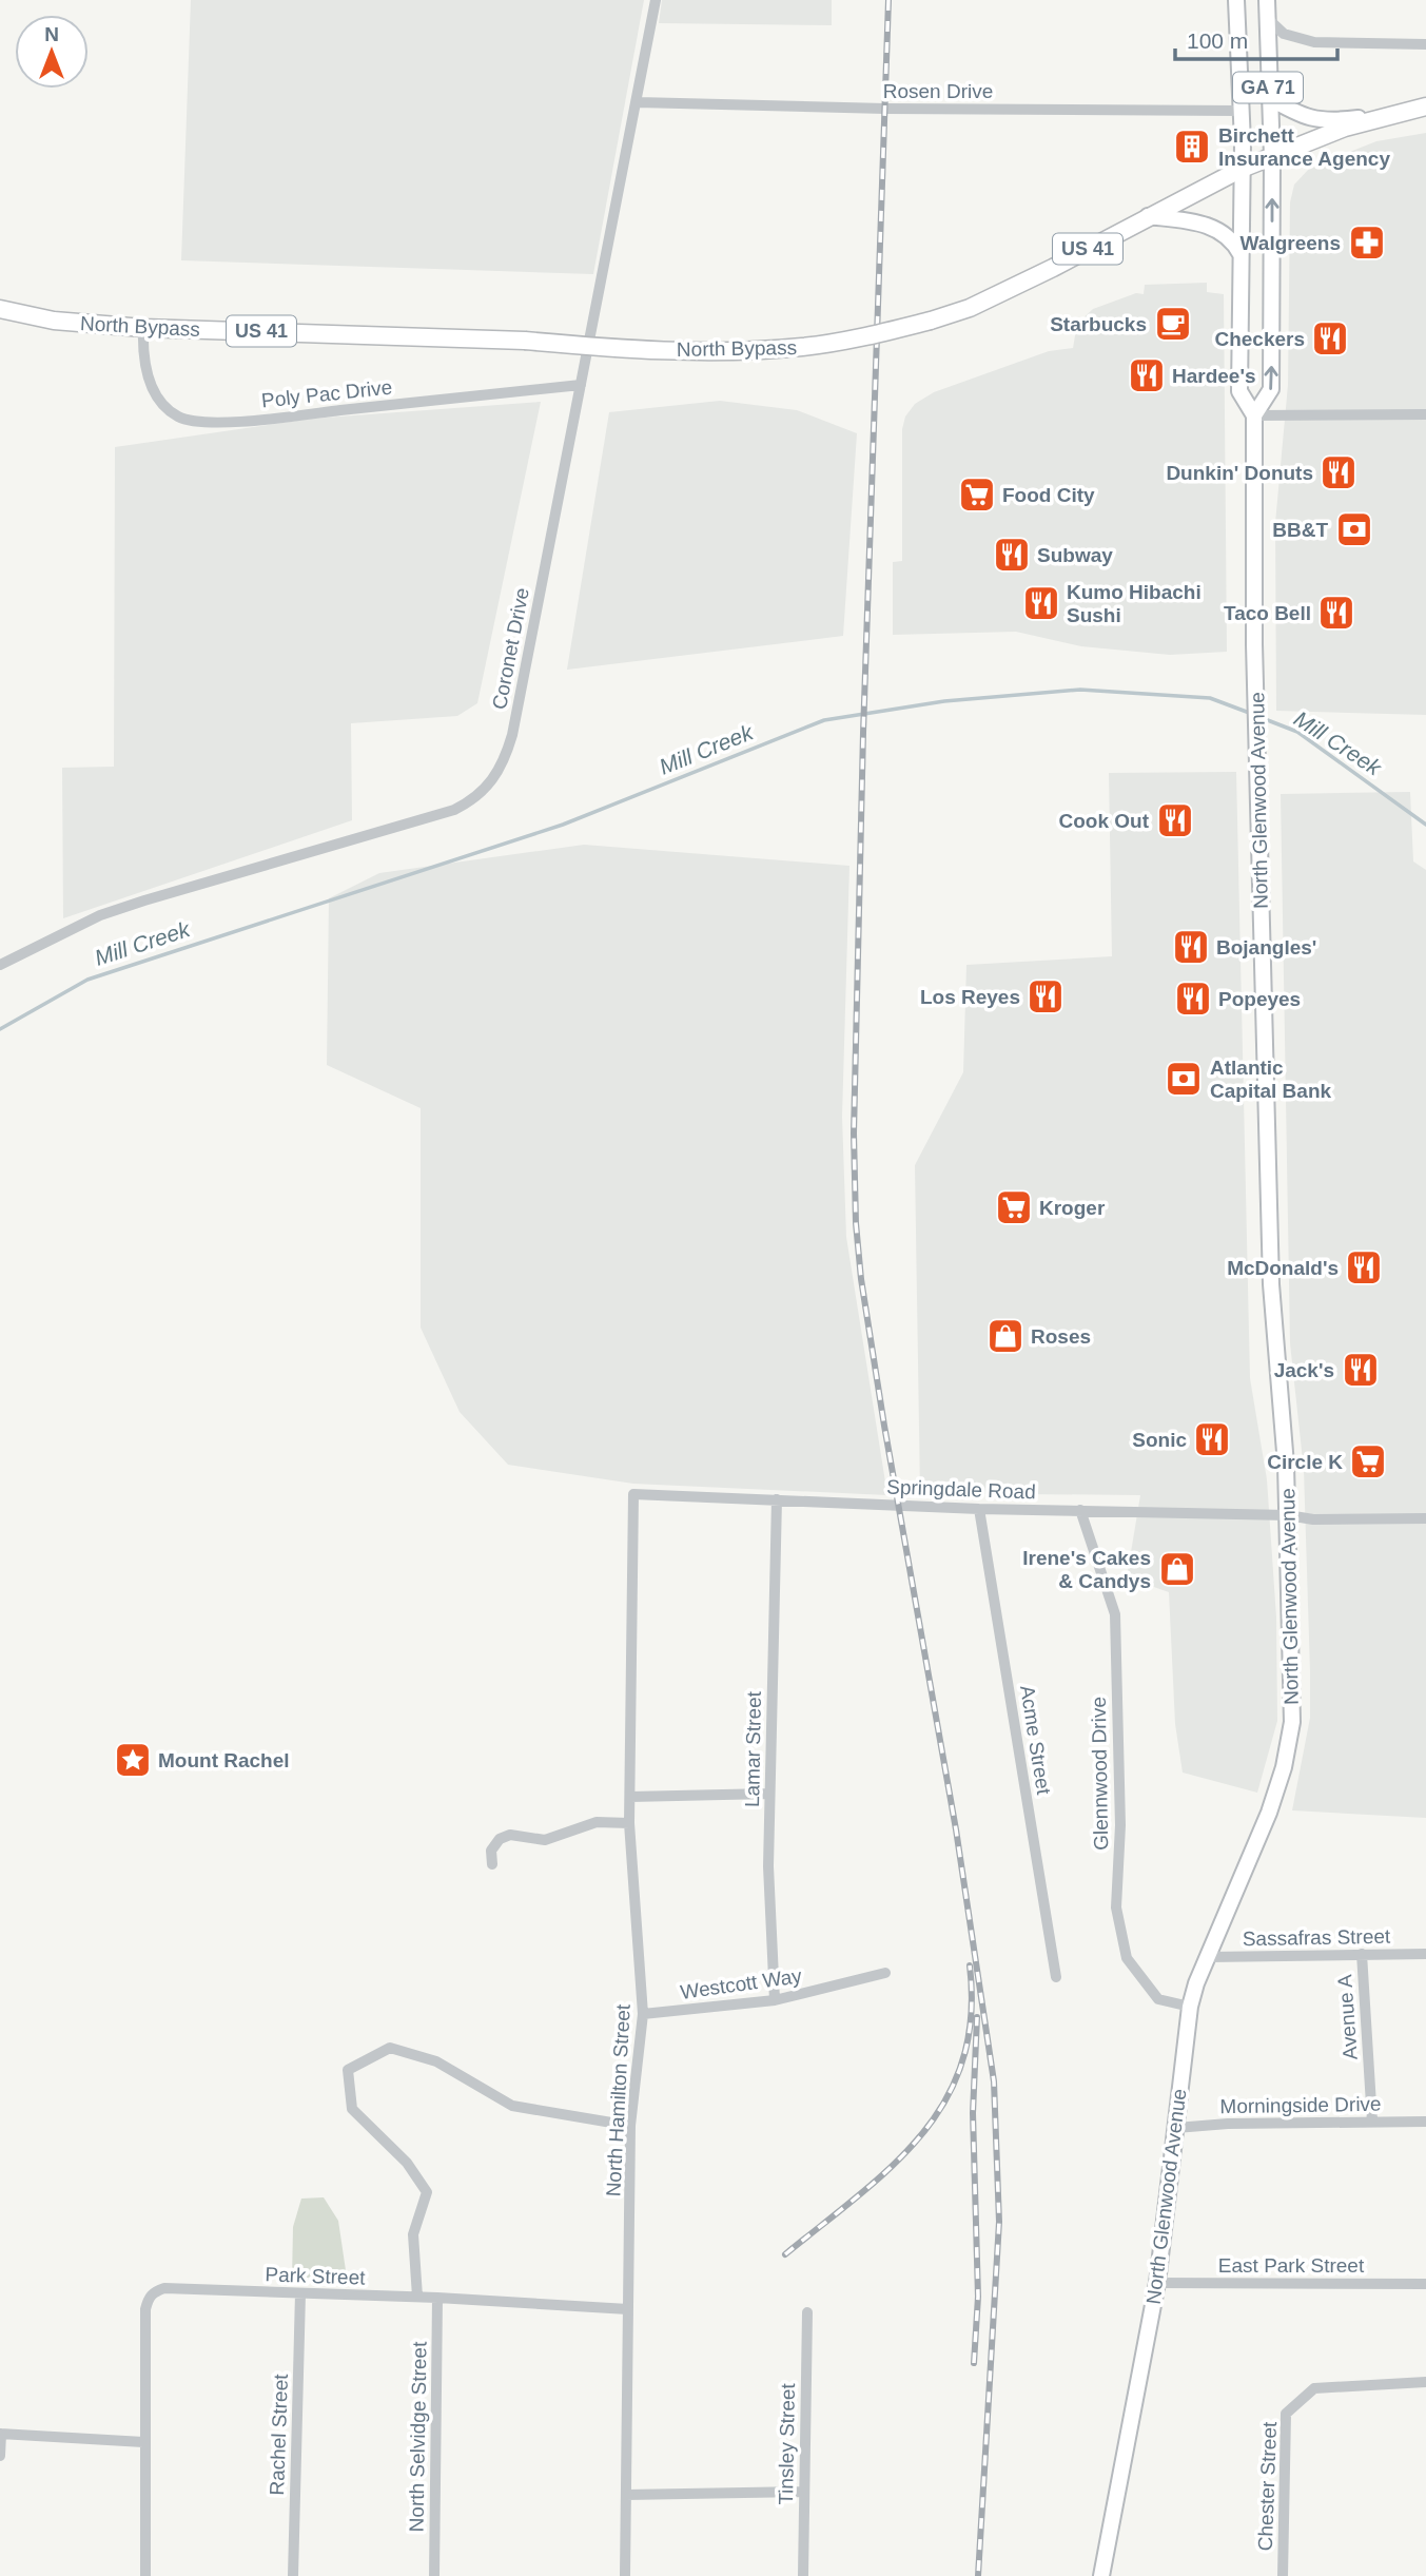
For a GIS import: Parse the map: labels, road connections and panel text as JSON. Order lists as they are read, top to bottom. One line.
{"streets":{"highway":["US 41","North Bypass"],"main road":["GA 71","North Glenwood Avenue"],"street":["Rosen Drive","Poly Pac Drive","Coronet Drive","Springdale Road","Acme Street","Lamar Street","Glennwood Drive","Sassafras Street","Westcott Way","Avenue A","North Hamilton Street","Morningside Drive","East Park Street","Park Street","Rachel Street","North Selvidge Street","Tinsley Street","Chester Street"]},"crossings":[["GA 71","Rosen Drive"],["GA 71","North Bypass"],["GA 71","North Glenwood Avenue"],["Rosen Drive","Coronet Drive"],["North Bypass","Poly Pac Drive"],["North Bypass","North Glenwood Avenue"],["Poly Pac Drive","Coronet Drive"],["North Glenwood Avenue","Springdale Road"],["North Glenwood Avenue","Glennwood Drive"],["North Glenwood Avenue","Sassafras Street"],["North Glenwood Avenue","Morningside Drive"],["North Glenwood Avenue","East Park Street"],["Springdale Road","Acme Street"],["Springdale Road","Lamar Street"],["Springdale Road","Glennwood Drive"],["Springdale Road","North Hamilton Street"],["Lamar Street","Westcott Way"],["Sassafras Street","Avenue A"],["Westcott Way","North Hamilton Street"],["Avenue A","Morningside Drive"],["North Hamilton Street","Park Street"],["Park Street","Rachel Street"],["Park Street","North Selvidge Street"]],"water":["Mill Creek"],"places":{"building":["Birchett Insurance Agency"],"pharmacy":["Walgreens"],"cafe":["Starbucks"],"restaurant":["Checkers","Hardee's","Dunkin' Donuts","Subway","Kumo Hibachi Sushi","Taco Bell","Cook Out","Bojangles'","Los Reyes","Popeyes","McDonald's","Jack's","Sonic"],"supermarket":["Food City","Kroger","Circle K"],"bank":["BB&T","Atlantic Capital Bank"],"shop":["Roses","Irene's Cakes & Candys"],"place":["Mount Rachel"]},"scale_bar":"100 m","north":"top"}
